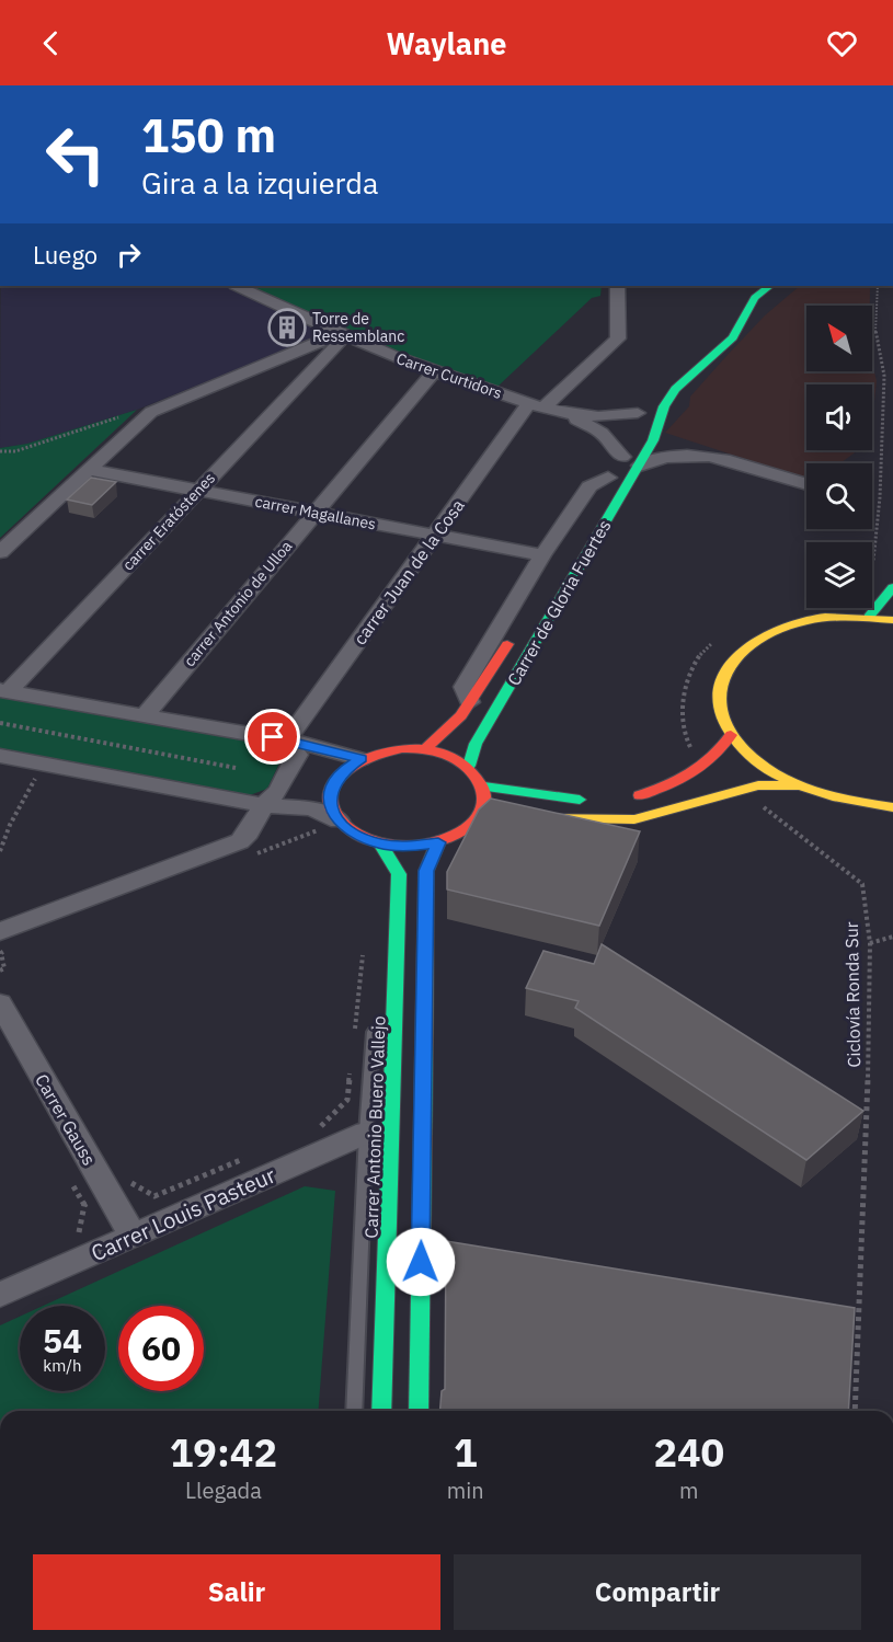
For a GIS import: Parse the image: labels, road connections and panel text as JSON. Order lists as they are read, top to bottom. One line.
{"streets":{"main road":["Carrer de Gloria Fuertes","Carrer Antonio Buero Vallejo"],"street":["Carrer Curtidors","carrer Magallanes","carrer Eratóstenes","carrer Juan de la Cosa","carrer Antonio de Ulloa","Carrer Gauss","Carrer Louis Pasteur"],"path":["Ciclovía Ronda Sur"]},"crossings":[["Carrer Curtidors","carrer Eratóstenes"],["Carrer Curtidors","carrer Juan de la Cosa"],["Carrer Curtidors","Carrer de Gloria Fuertes"],["Carrer Curtidors","carrer Antonio de Ulloa"],["carrer Magallanes","carrer Eratóstenes"],["carrer Magallanes","carrer Juan de la Cosa"],["carrer Magallanes","Carrer de Gloria Fuertes"],["carrer Magallanes","carrer Antonio de Ulloa"],["Carrer de Gloria Fuertes","Carrer Antonio Buero Vallejo"],["Carrer Gauss","Carrer Louis Pasteur"]],"places":{"building":["Torre de Ressemblanc"]},"north":"top left","page":{"header":"Waylane","turn":["150 m","Gira a la izquierda"],"then":"Luego","speed":"54 km/h","limit":"60","eta":["19:42","Llegada","1","min","240","m"],"buttons":["Salir","Compartir"]}}
